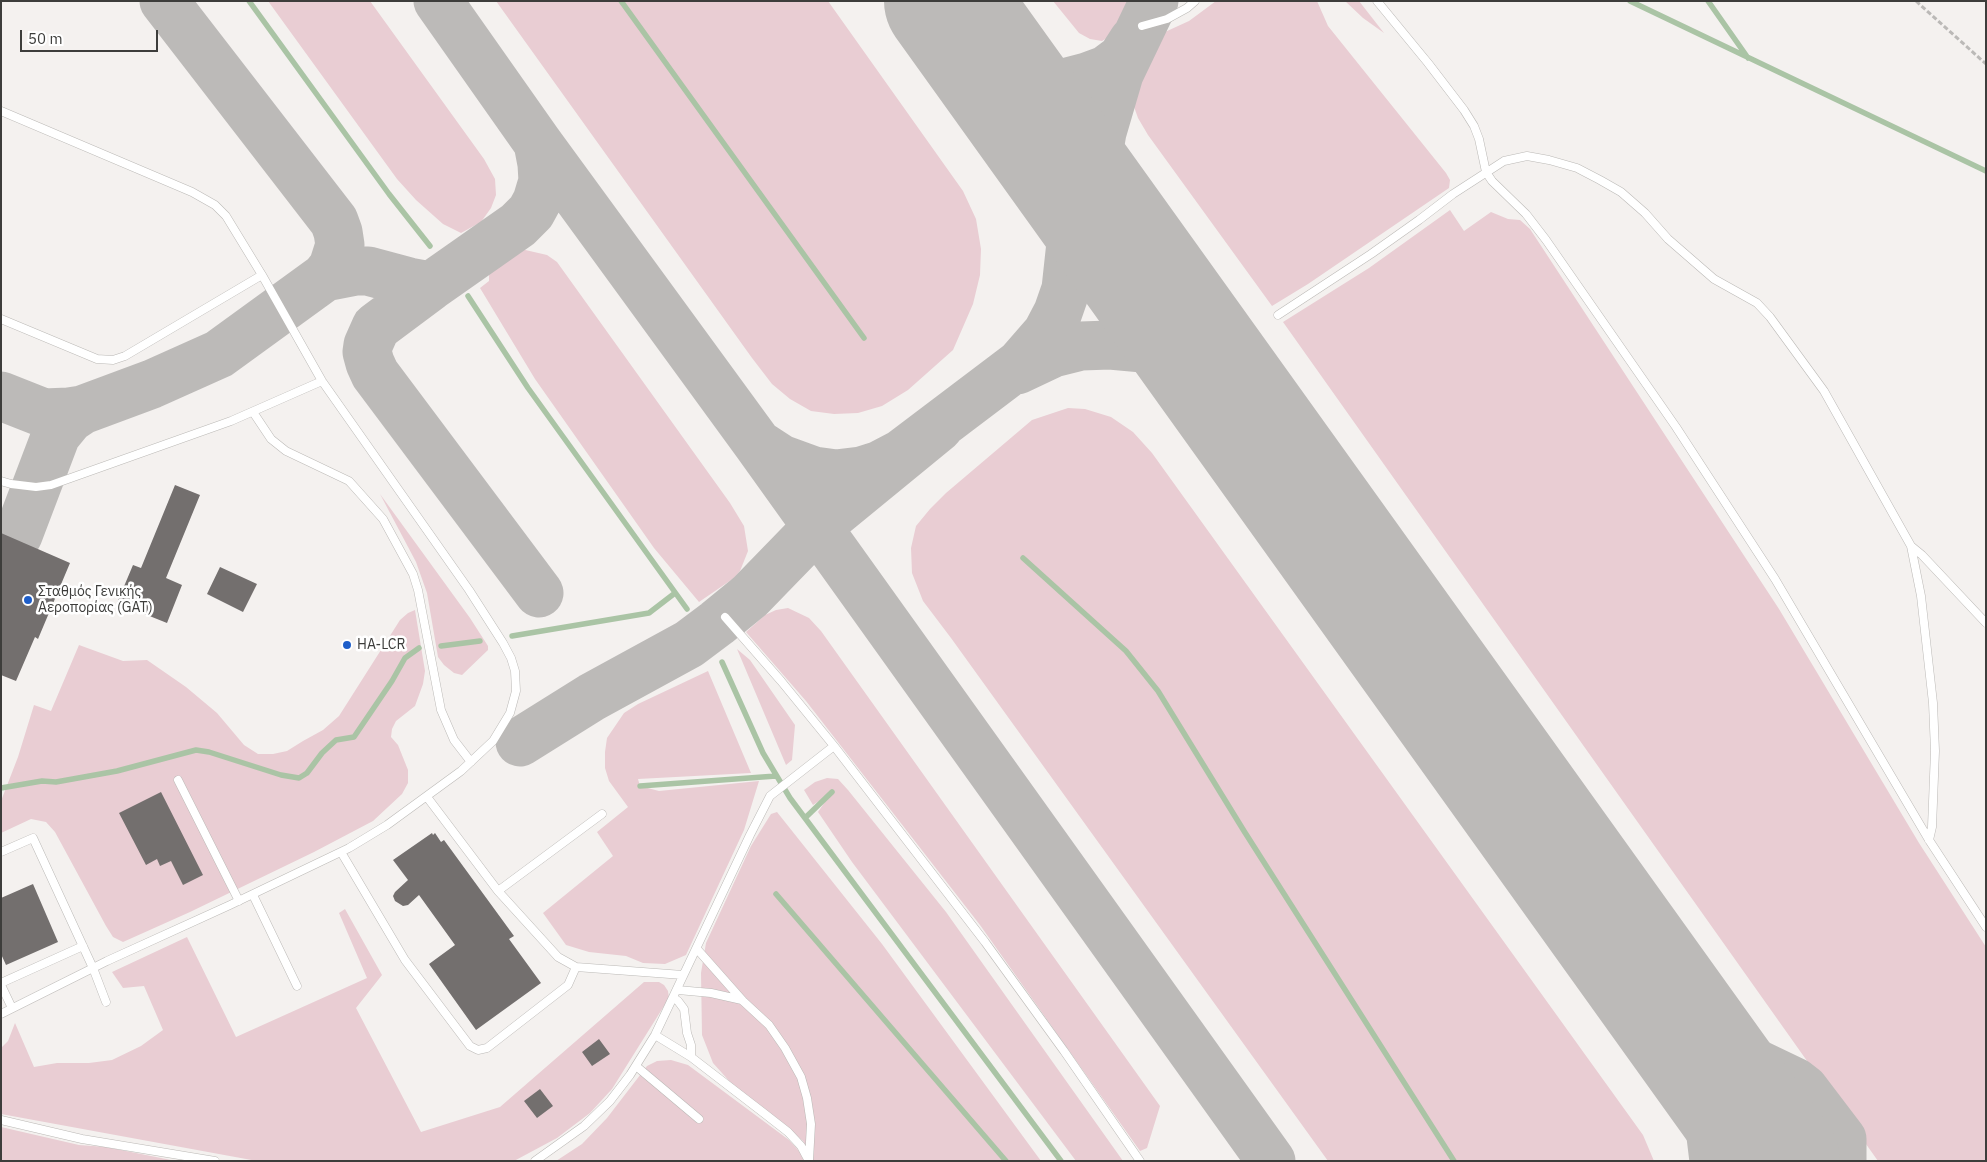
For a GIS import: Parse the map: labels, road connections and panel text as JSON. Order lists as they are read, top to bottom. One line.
{"places":["Σταθμός Γενικής Αεροπορίας (GAT)","HA-LCR"],"scale_bar":"50 m"}
